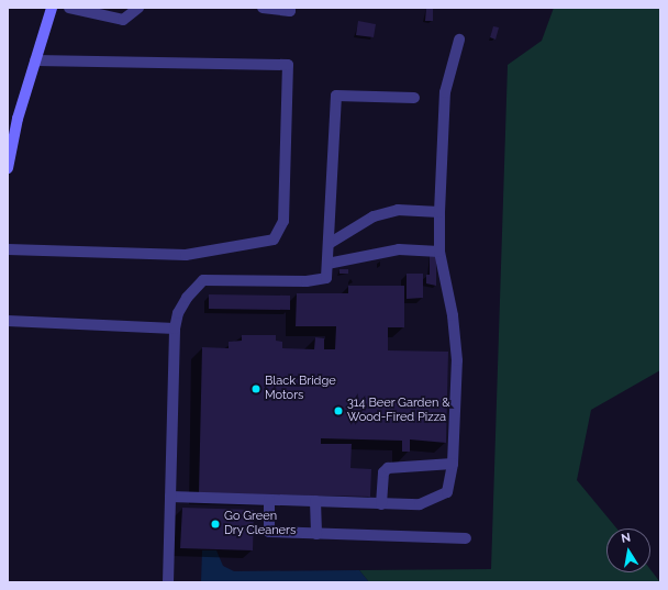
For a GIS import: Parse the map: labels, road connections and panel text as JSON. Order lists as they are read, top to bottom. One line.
{"places":["Black Bridge Motors","314 Beer Garden & Wood-Fired Pizza","Go Green Dry Cleaners"],"north":"top"}
